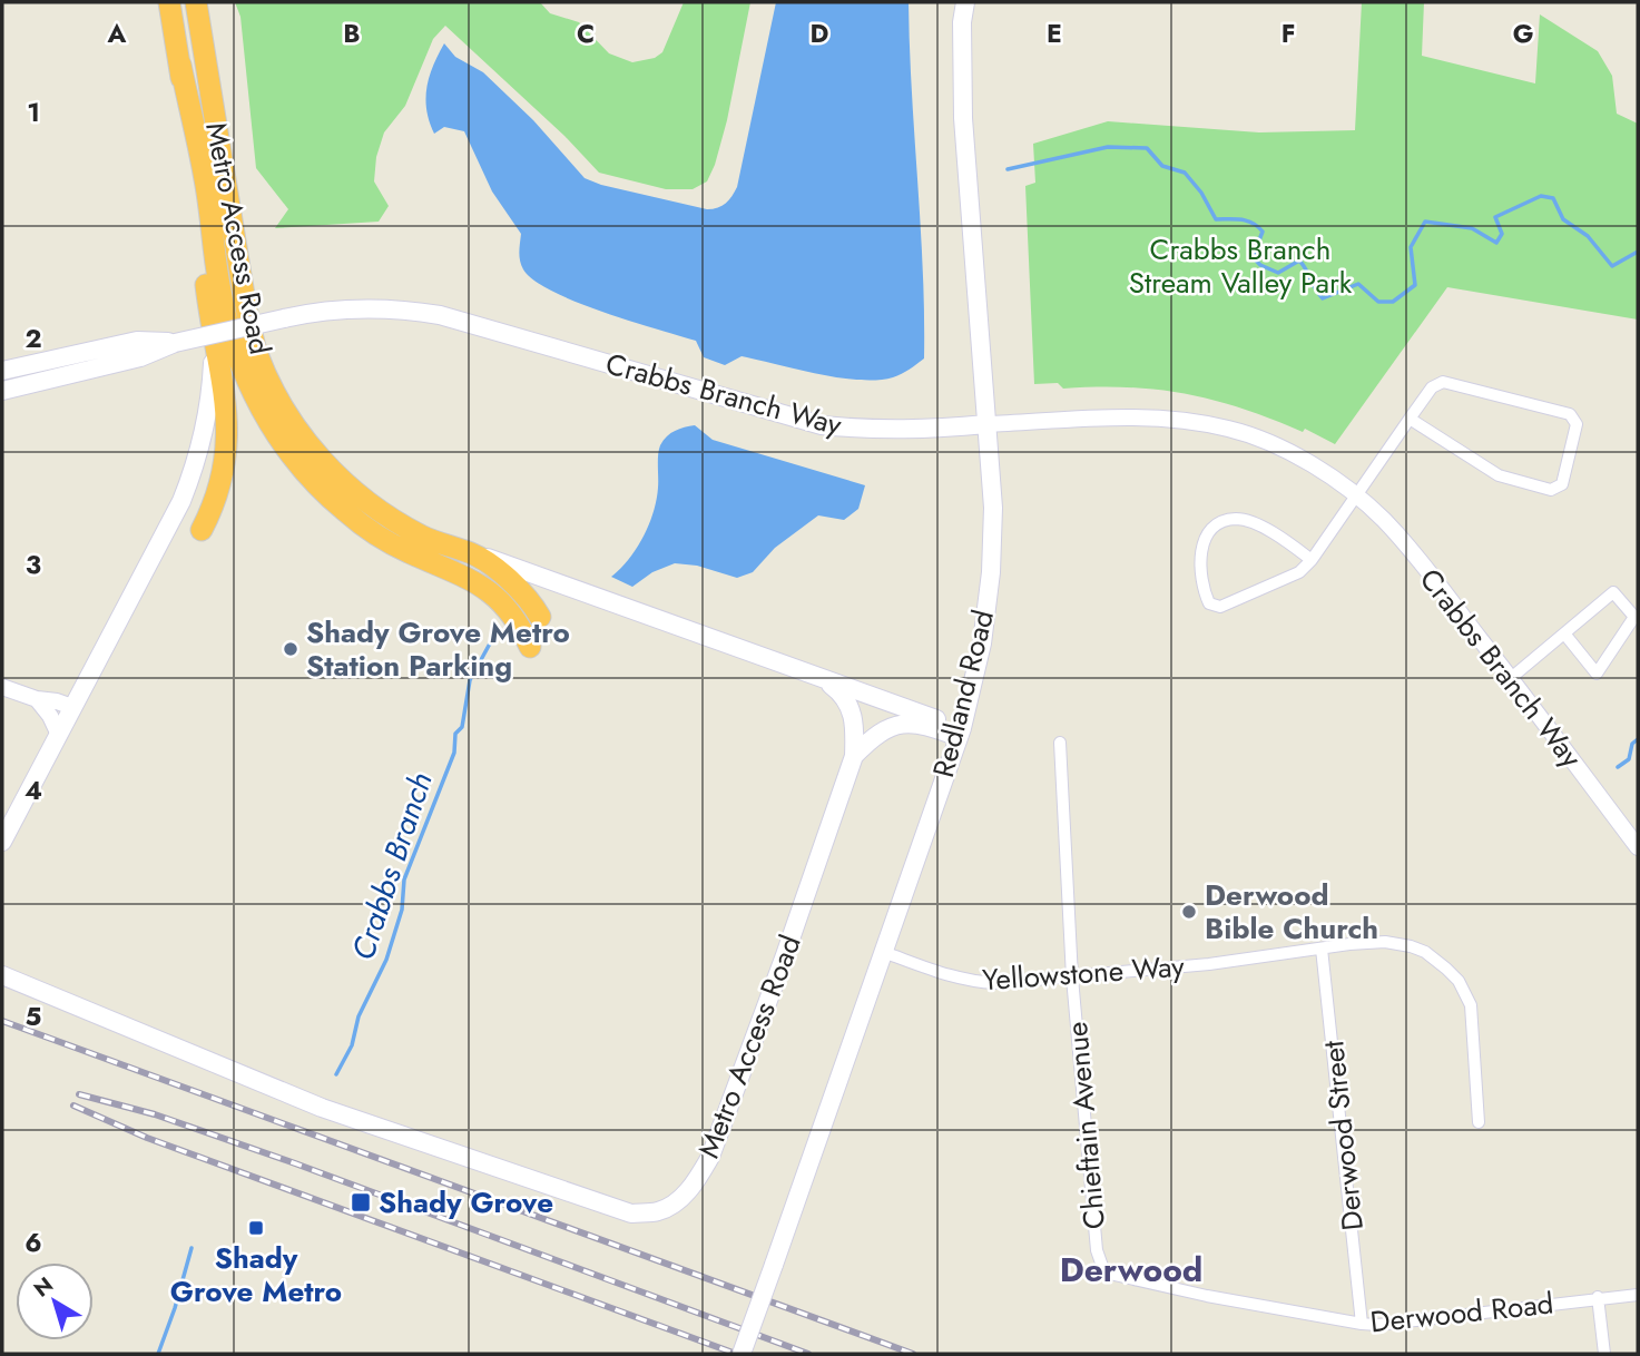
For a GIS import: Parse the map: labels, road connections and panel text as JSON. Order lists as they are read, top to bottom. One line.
{"streets":{"highway":["Metro Access Road"],"main road":["Crabbs Branch Way","Redland Road"],"street":["Yellowstone Way","Chieftain Avenue","Derwood Street","Derwood Road"]},"crossings":[["Metro Access Road","Redland Road"],["Crabbs Branch Way","Redland Road"],["Redland Road","Yellowstone Way"],["Yellowstone Way","Chieftain Avenue"],["Yellowstone Way","Derwood Street"],["Chieftain Avenue","Derwood Road"],["Derwood Street","Derwood Road"]],"districts":["Derwood"],"water":["Crabbs Branch"],"parks":["Crabbs Branch Stream Valley Park"],"places":{"other":["Shady Grove Metro Station Parking","Derwood Bible Church"],"transit":["Shady Grove","Shady Grove Metro"]},"north":"top left","grid":{"columns":["A","B","C","D","E","F","G"],"rows":["1","2","3","4","5","6"]}}
